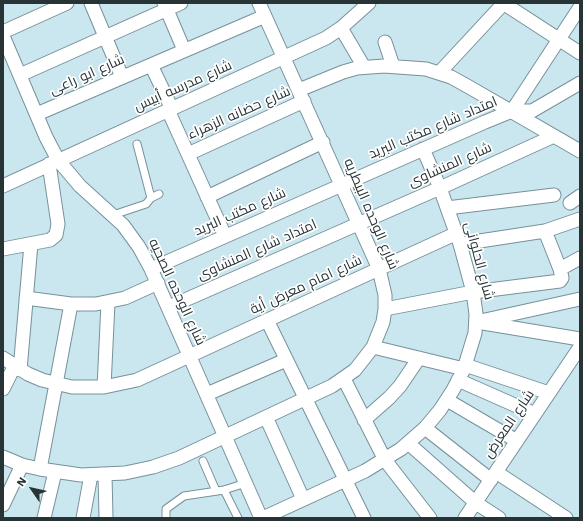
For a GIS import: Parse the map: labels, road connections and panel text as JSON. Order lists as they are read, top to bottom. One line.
{"streets":{"street":["شارع ابو راعى","شارع مدرسه أبيس","شارع حضانه الزهراء","امتداد شارع مكتب البريد","شارع المنشاوى","شارع مكتب البريد","شارع الوحده البيطريه","امتداد شارع المنشاوى","شارع الحلوانى","شارع امام معرض أية","شارع الوحده الصحيه","شارع المعرض"]},"crossings":[["شارع ابو راعى","شارع الوحده البيطريه"],["شارع ابو راعى","شارع الوحده الصحيه"],["شارع مدرسه أبيس","شارع الوحده البيطريه"],["شارع مدرسه أبيس","شارع الوحده الصحيه"],["شارع حضانه الزهراء","امتداد شارع مكتب البريد"],["شارع حضانه الزهراء","شارع المنشاوى"],["شارع حضانه الزهراء","شارع الوحده البيطريه"],["امتداد شارع مكتب البريد","شارع مكتب البريد"],["امتداد شارع مكتب البريد","شارع الوحده البيطريه"],["امتداد شارع مكتب البريد","شارع الحلوانى"],["شارع المنشاوى","شارع الوحده البيطريه"],["شارع المنشاوى","امتداد شارع المنشاوى"],["شارع المنشاوى","شارع الحلوانى"],["شارع مكتب البريد","شارع الوحده البيطريه"],["شارع مكتب البريد","شارع الوحده الصحيه"],["شارع الوحده البيطريه","امتداد شارع المنشاوى"],["شارع الوحده البيطريه","شارع امام معرض أية"],["شارع الوحده البيطريه","شارع الوحده الصحيه"],["امتداد شارع المنشاوى","شارع الوحده الصحيه"],["شارع الحلوانى","شارع امام معرض أية"],["شارع الحلوانى","شارع الوحده الصحيه"],["شارع امام معرض أية","شارع الوحده الصحيه"]],"north":"top left"}
